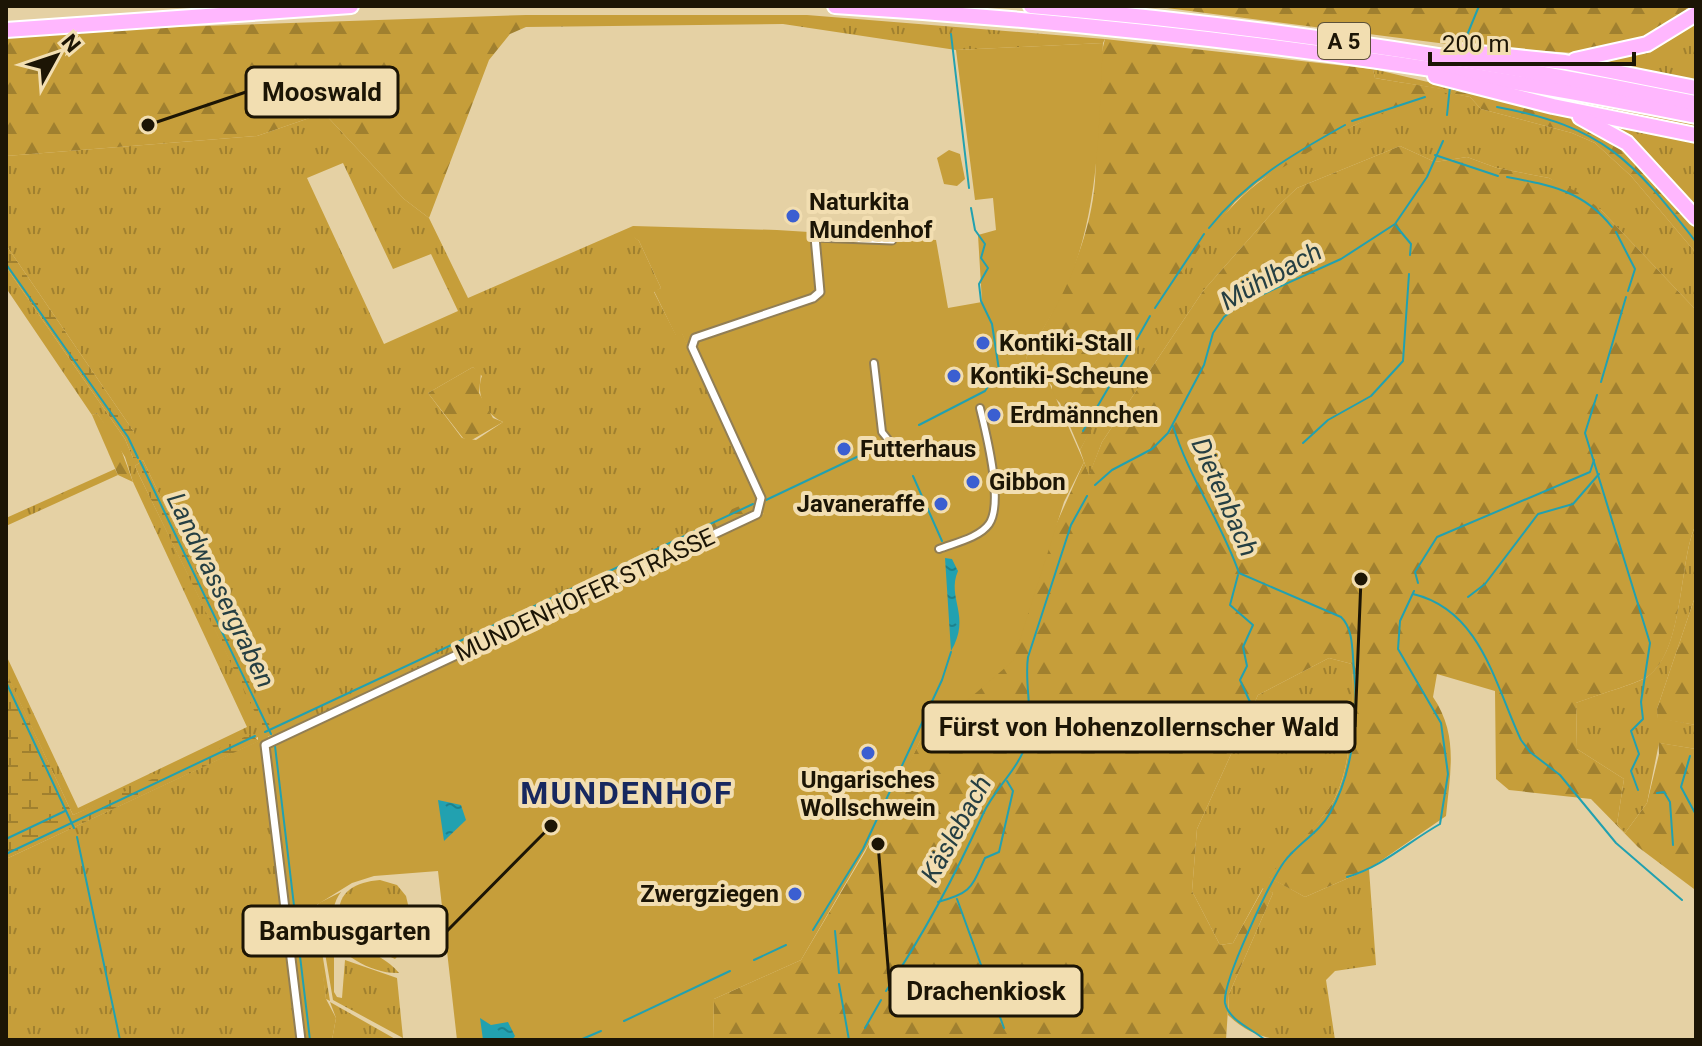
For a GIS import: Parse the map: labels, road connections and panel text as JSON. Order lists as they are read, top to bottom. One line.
{"streets":{"highway":["A 5"],"street":["MUNDENHOFER STRASSE"]},"districts":["MUNDENHOF"],"water":["Mühlbach","Dietenbach","Landwassergraben","Käslebach"],"places":["Mooswald","Naturkita Mundenhof","Kontiki-Stall","Kontiki-Scheune","Erdmännchen","Futterhaus","Gibbon","Javaneraffe","Fürst von Hohenzollernscher Wald","Ungarisches Wollschwein","Bambusgarten","Drachenkiosk","Zwergziegen"],"scale_bar":"200 m","north":"top right"}
